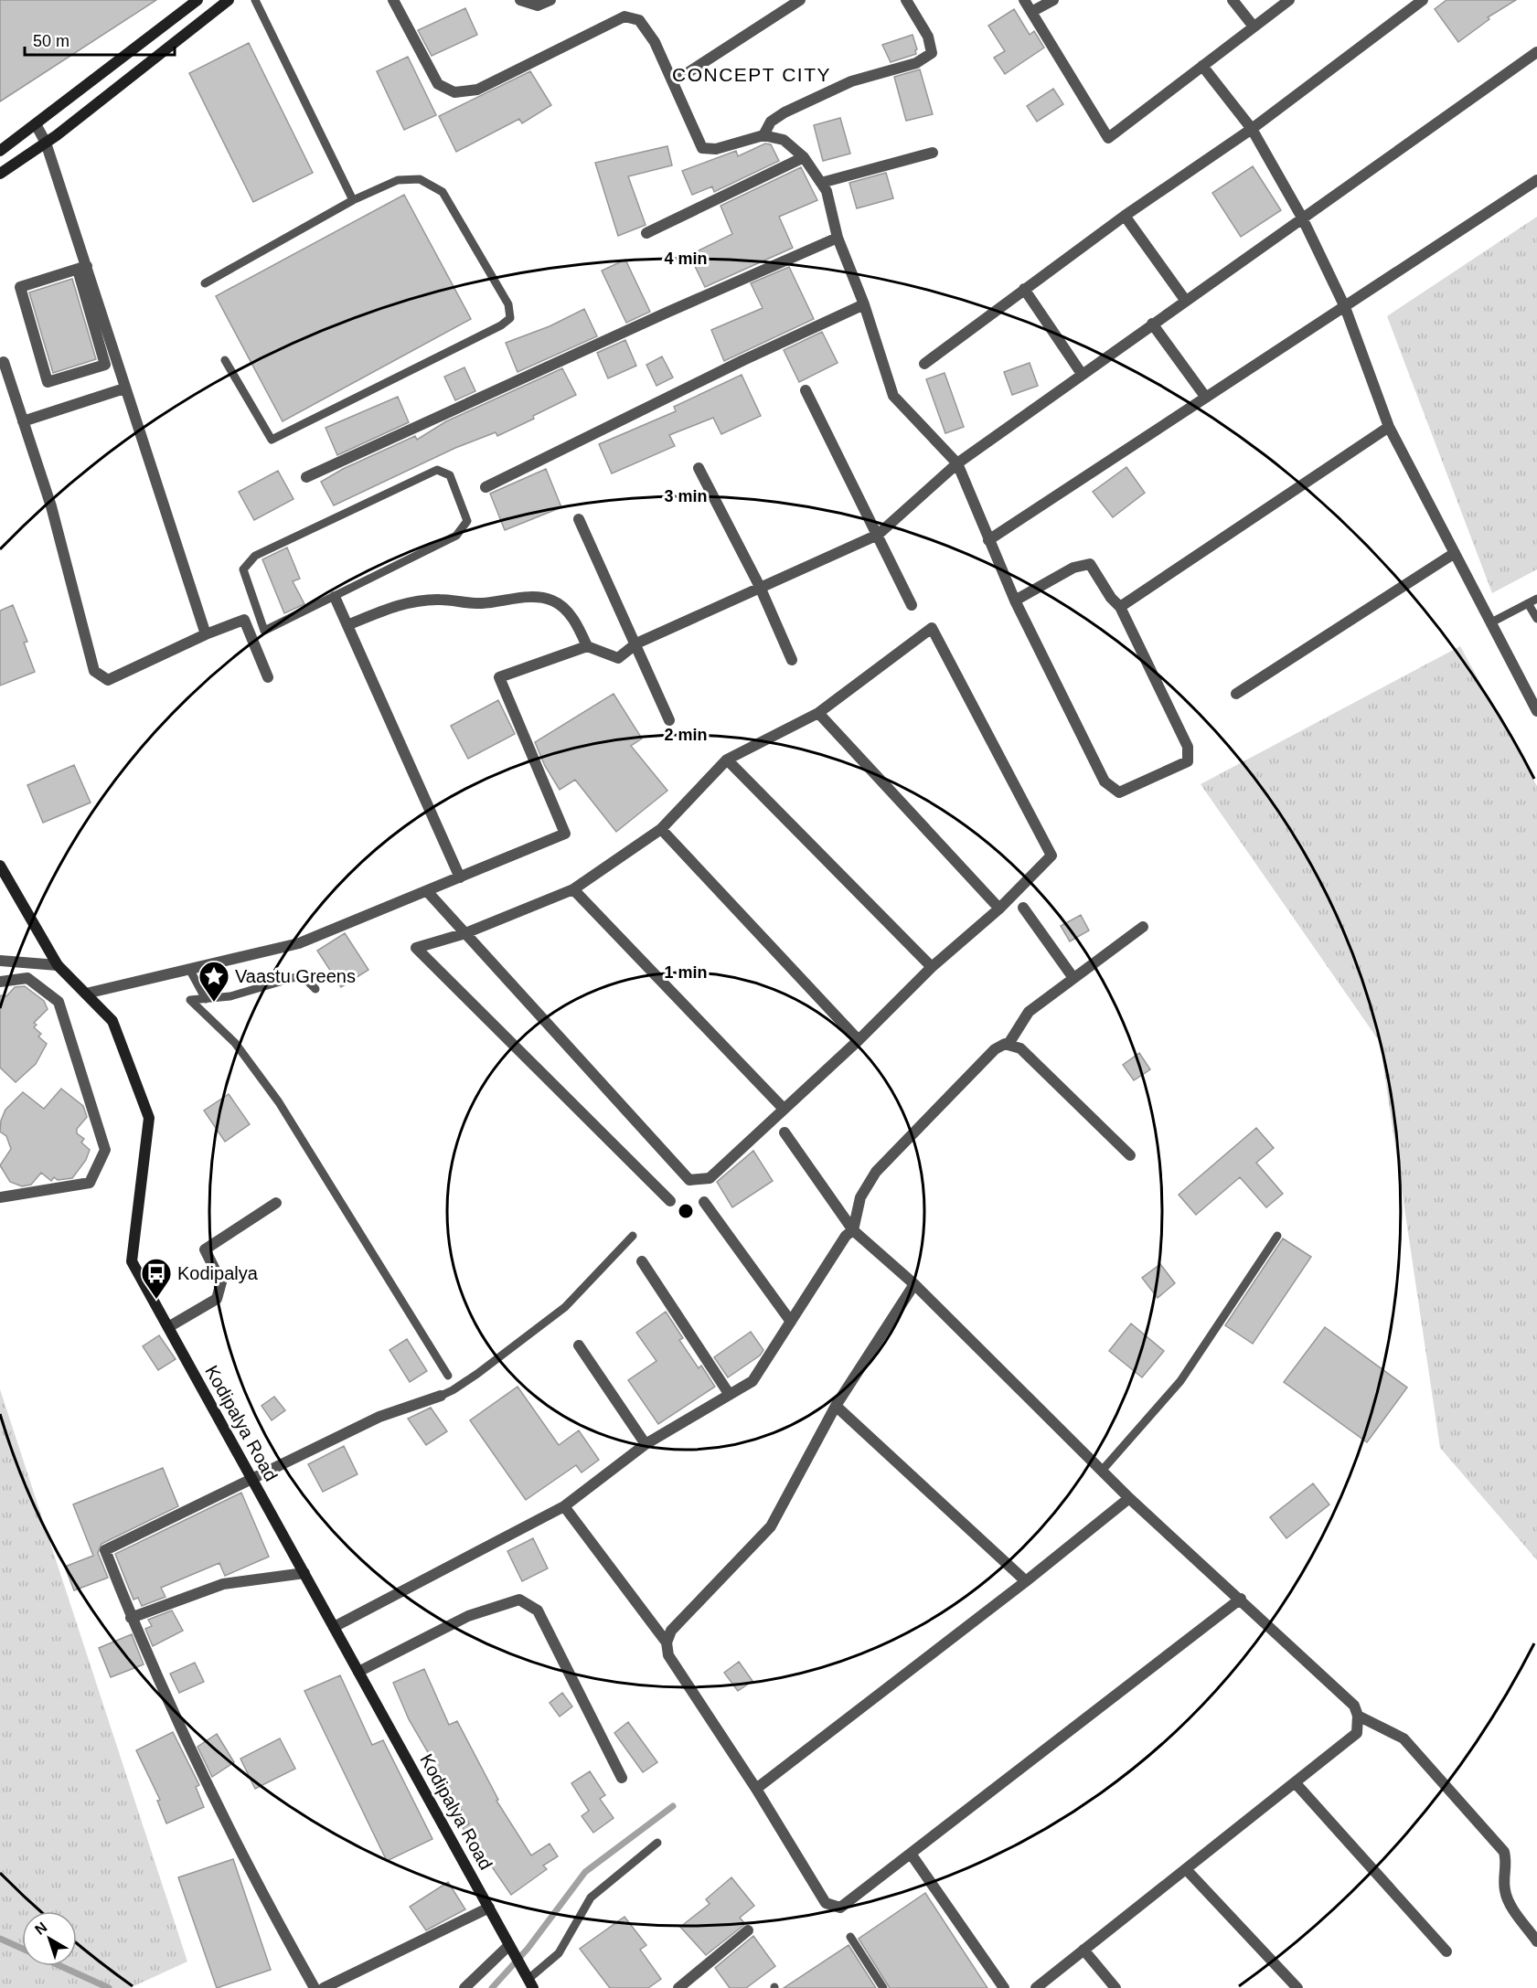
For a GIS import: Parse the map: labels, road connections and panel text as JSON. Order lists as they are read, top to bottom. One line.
{"streets":{"main road":["Kodipalya Road"]},"districts":["CONCEPT CITY"],"places":{"place":["Vaastu Greens"],"bus stop":["Kodipalya"]},"scale_bar":"50 m","north":"top left","rings":["4 min","3 min","2 min","1 min"]}
